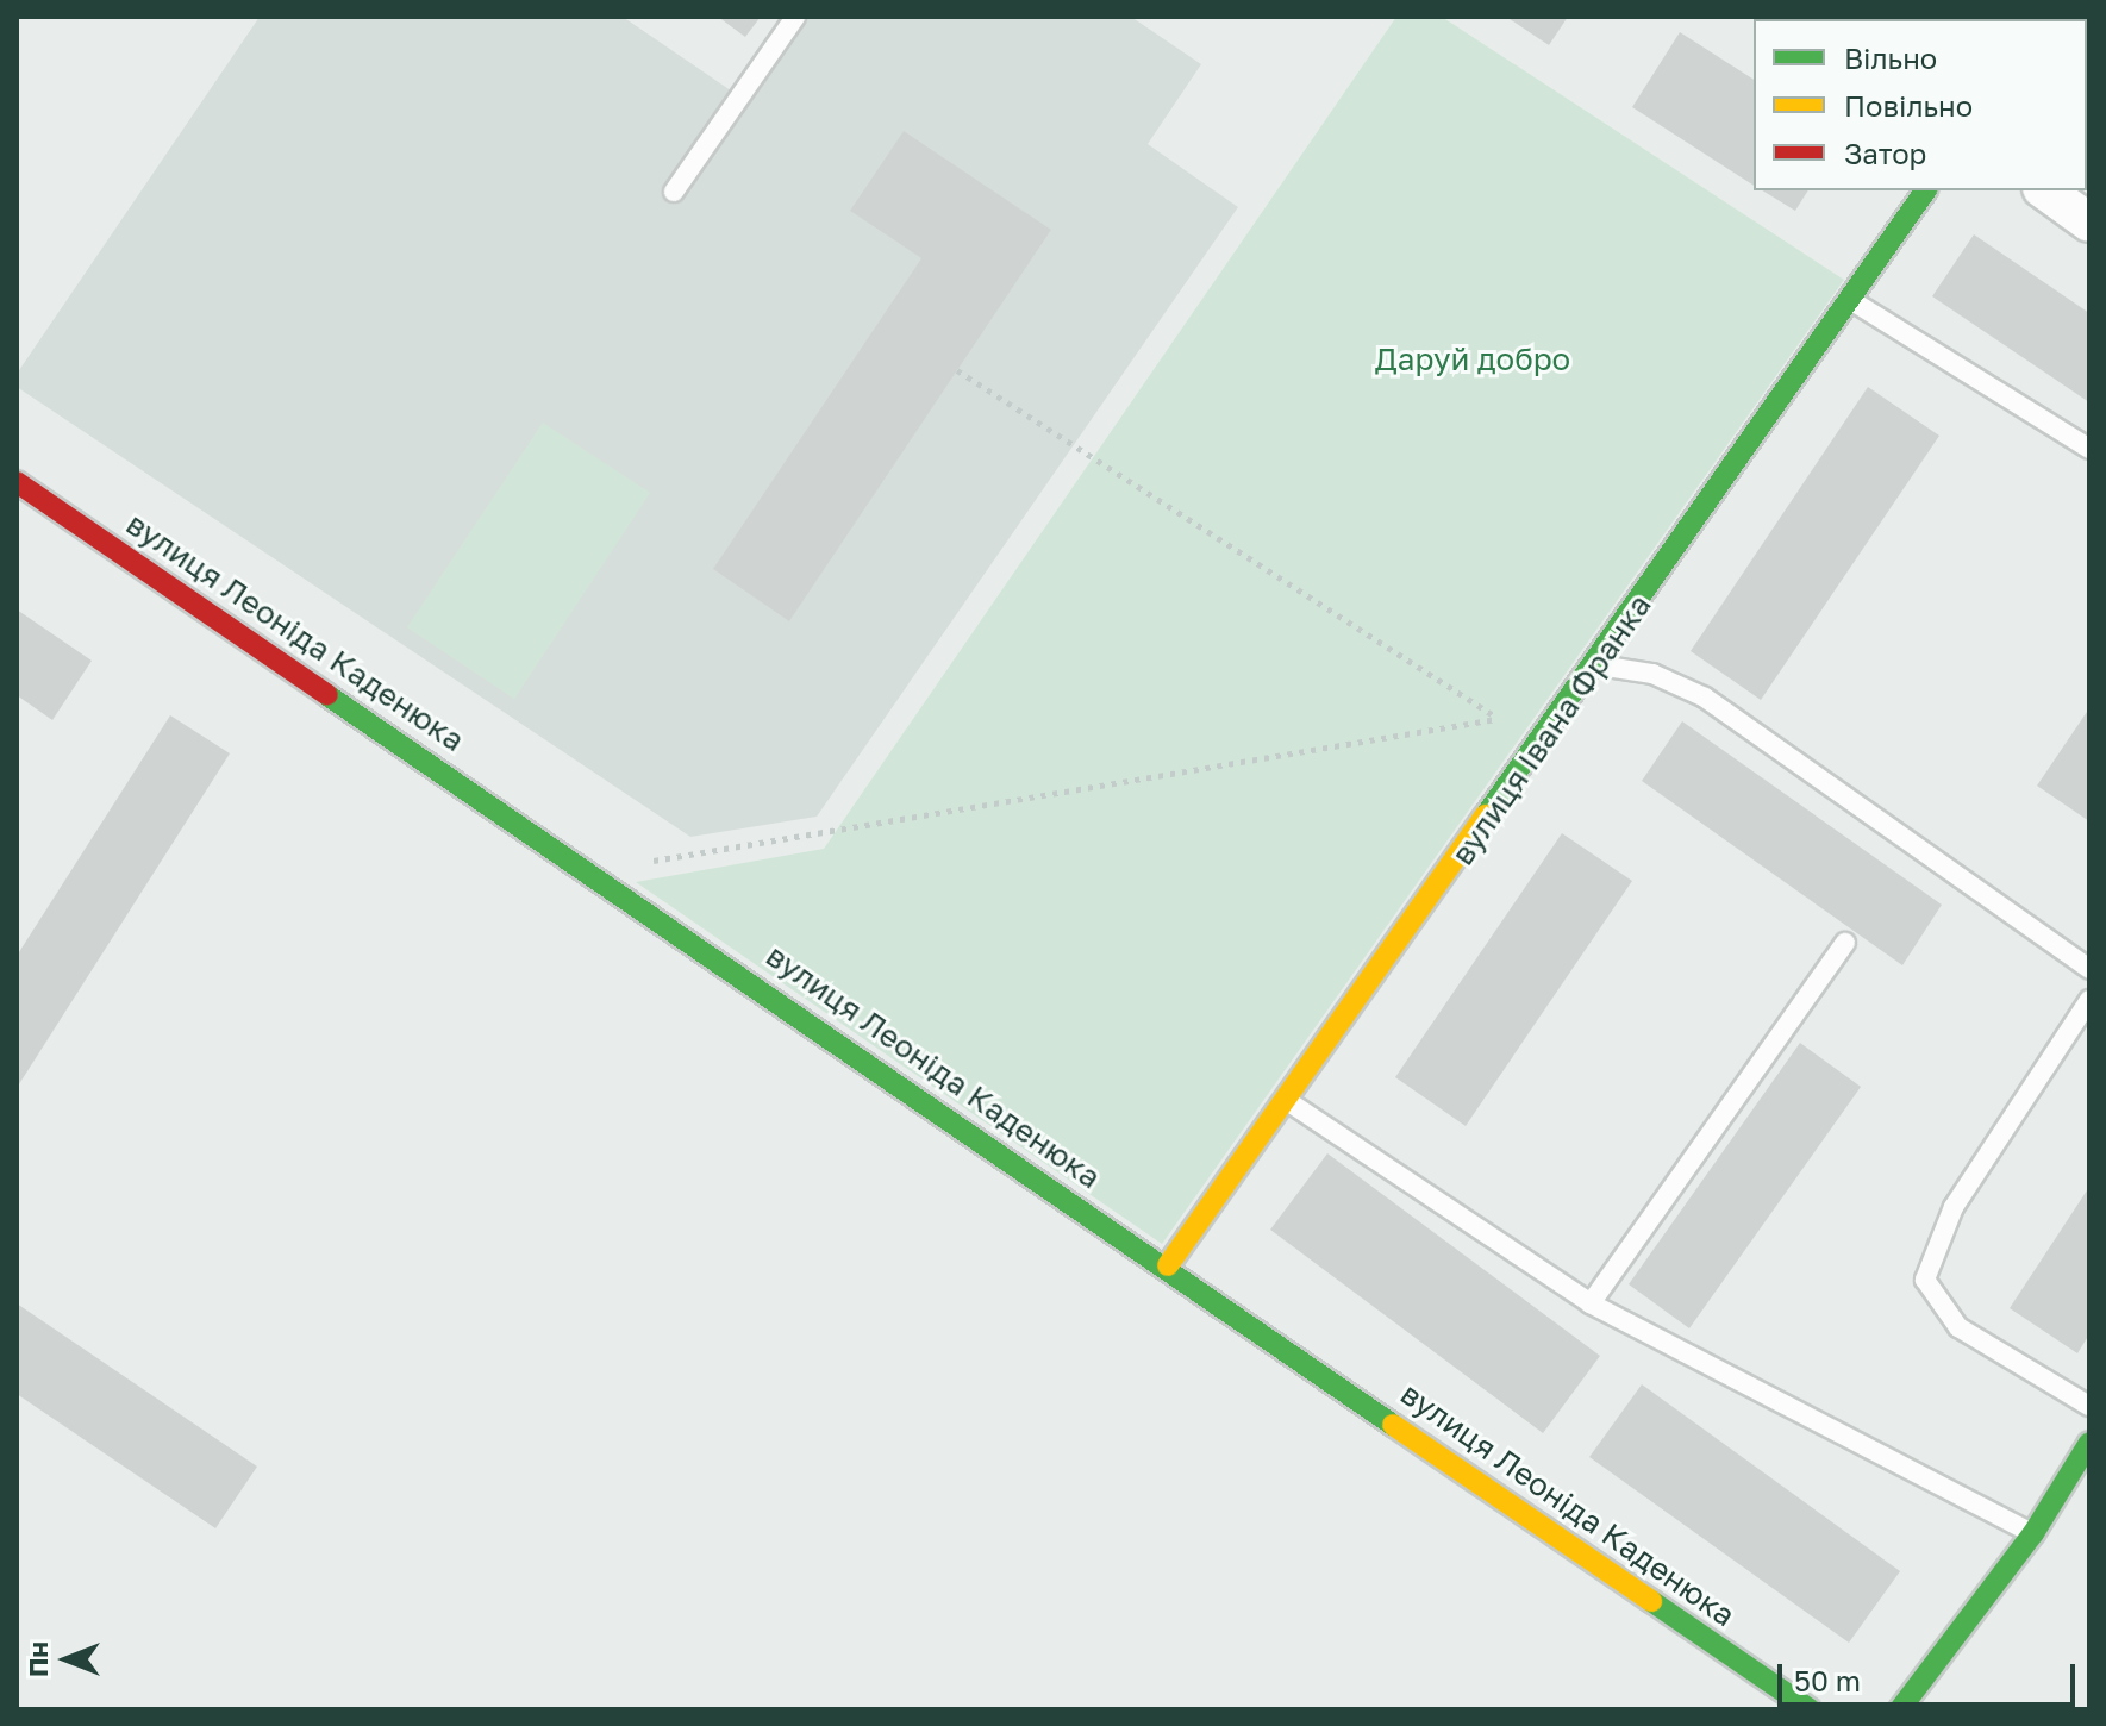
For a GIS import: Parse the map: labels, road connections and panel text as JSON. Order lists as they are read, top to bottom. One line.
{"streets":{"street":["вулиця Леоніда Каденюка","вулиця Івана Франка"]},"crossings":[["вулиця Леоніда Каденюка","вулиця Івана Франка"]],"parks":["Даруй добро"],"legend":["Вільно","Повільно","Затор"],"scale_bar":"50 m","north":"left"}
